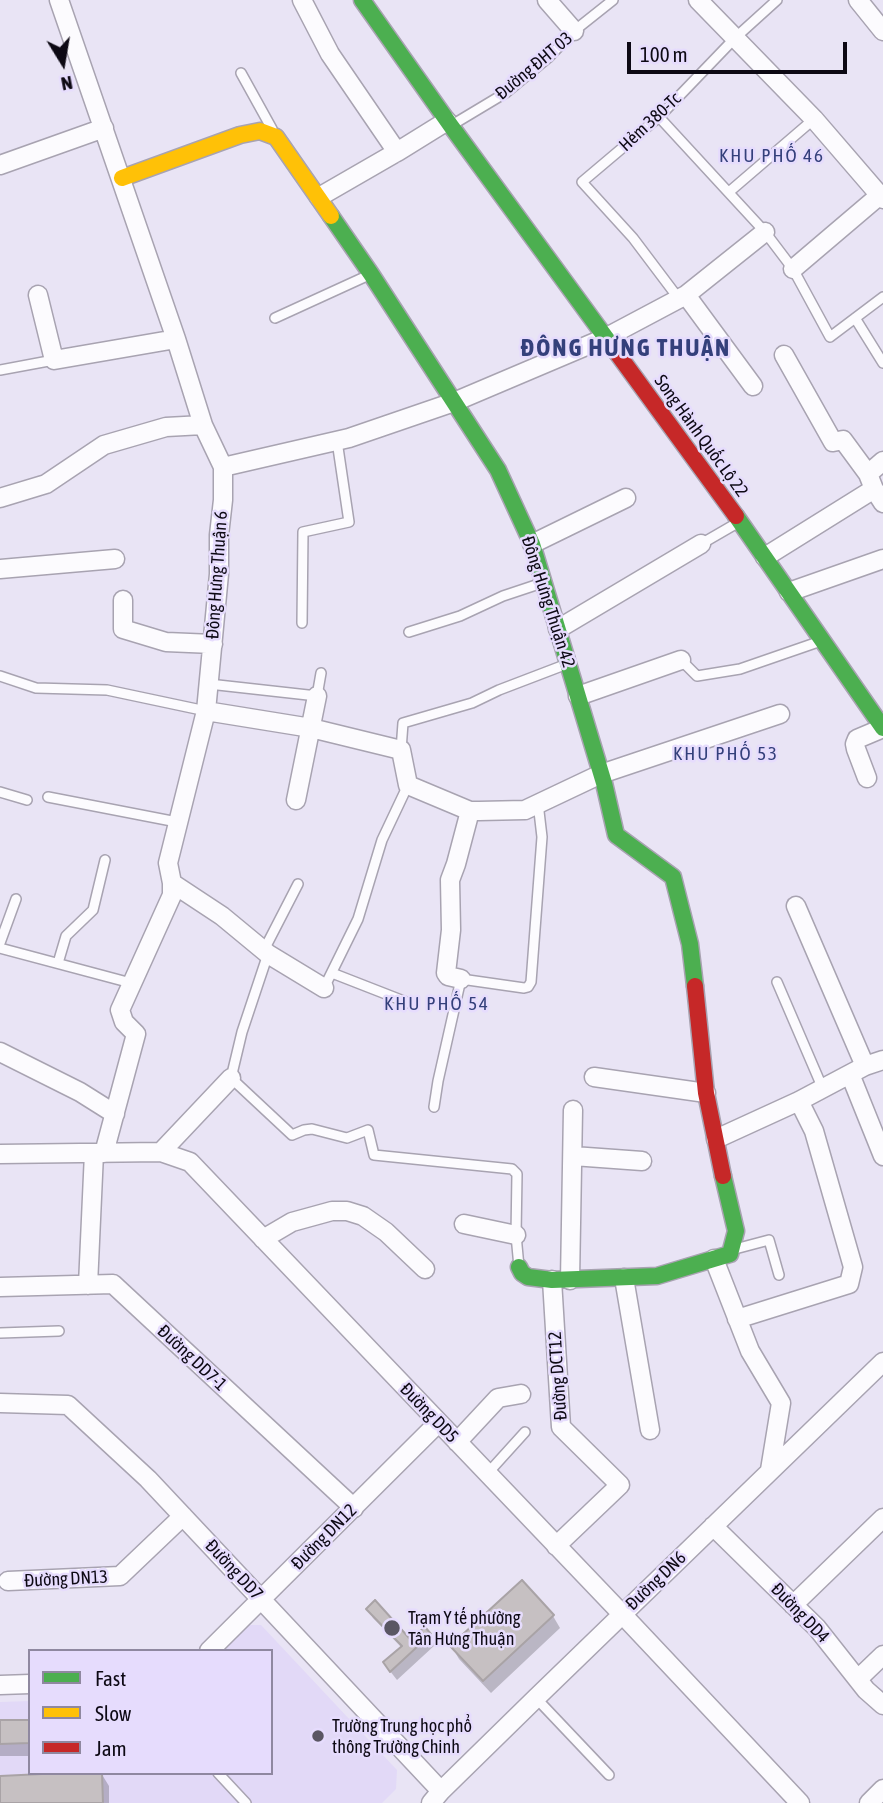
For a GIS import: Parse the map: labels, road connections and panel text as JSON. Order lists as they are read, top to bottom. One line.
{"streets":{"street":["Song Hành Quốc Lộ 22","Đông Hưng Thuận 6","Đông Hưng Thuận 42","Đường DD7-1","Đường DCT12","Đường DD5","Đường DN12","Đường DD7","Đường DN13","Đường DN6","Đường DD4"],"lane":["Đường ĐHT 03","Hẻm 380-Tc"]},"crossings":[["Đường ĐHT 03","Song Hành Quốc Lộ 22"],["Đông Hưng Thuận 6","Đường DD7-1"],["Đông Hưng Thuận 6","Đường DD5"],["Đông Hưng Thuận 42","Đường DN6"],["Đường DD7-1","Đường DN12"],["Đường DCT12","Đường DD5"],["Đường DD5","Đường DN12"],["Đường DD5","Đường DN6"],["Đường DN12","Đường DD7"],["Đường DD7","Đường DN13"],["Đường DD7","Đường DN6"],["Đường DN6","Đường DD4"]],"districts":["KHU PHỐ 46","ĐÔNG HƯNG THUẬN","KHU PHỐ 53","KHU PHỐ 54"],"places":["Trạm Y tế phường Tân Hưng Thuận","Trường Trung học phổ thông Trường Chinh"],"legend":["Fast","Slow","Jam"],"scale_bar":"100 m","north":"bottom"}
